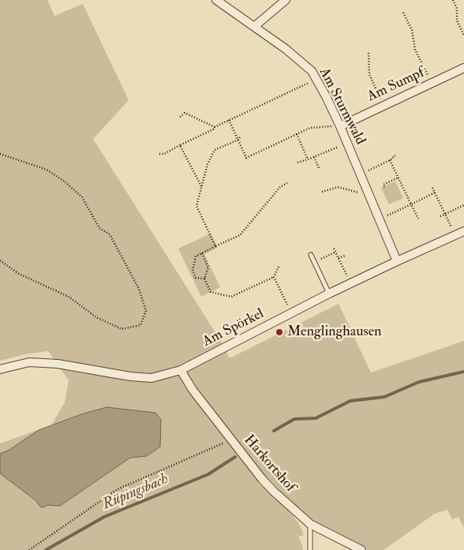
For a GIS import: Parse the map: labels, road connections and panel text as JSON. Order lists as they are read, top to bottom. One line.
{"streets":{"street":["Am Sumpf","Am Sturmwald","Am Spörkel","Harkortshof"]},"crossings":[["Am Sumpf","Am Sturmwald"],["Am Sturmwald","Am Spörkel"],["Am Spörkel","Harkortshof"]],"water":["Rüpingsbach"],"places":["Menglinghausen"]}
